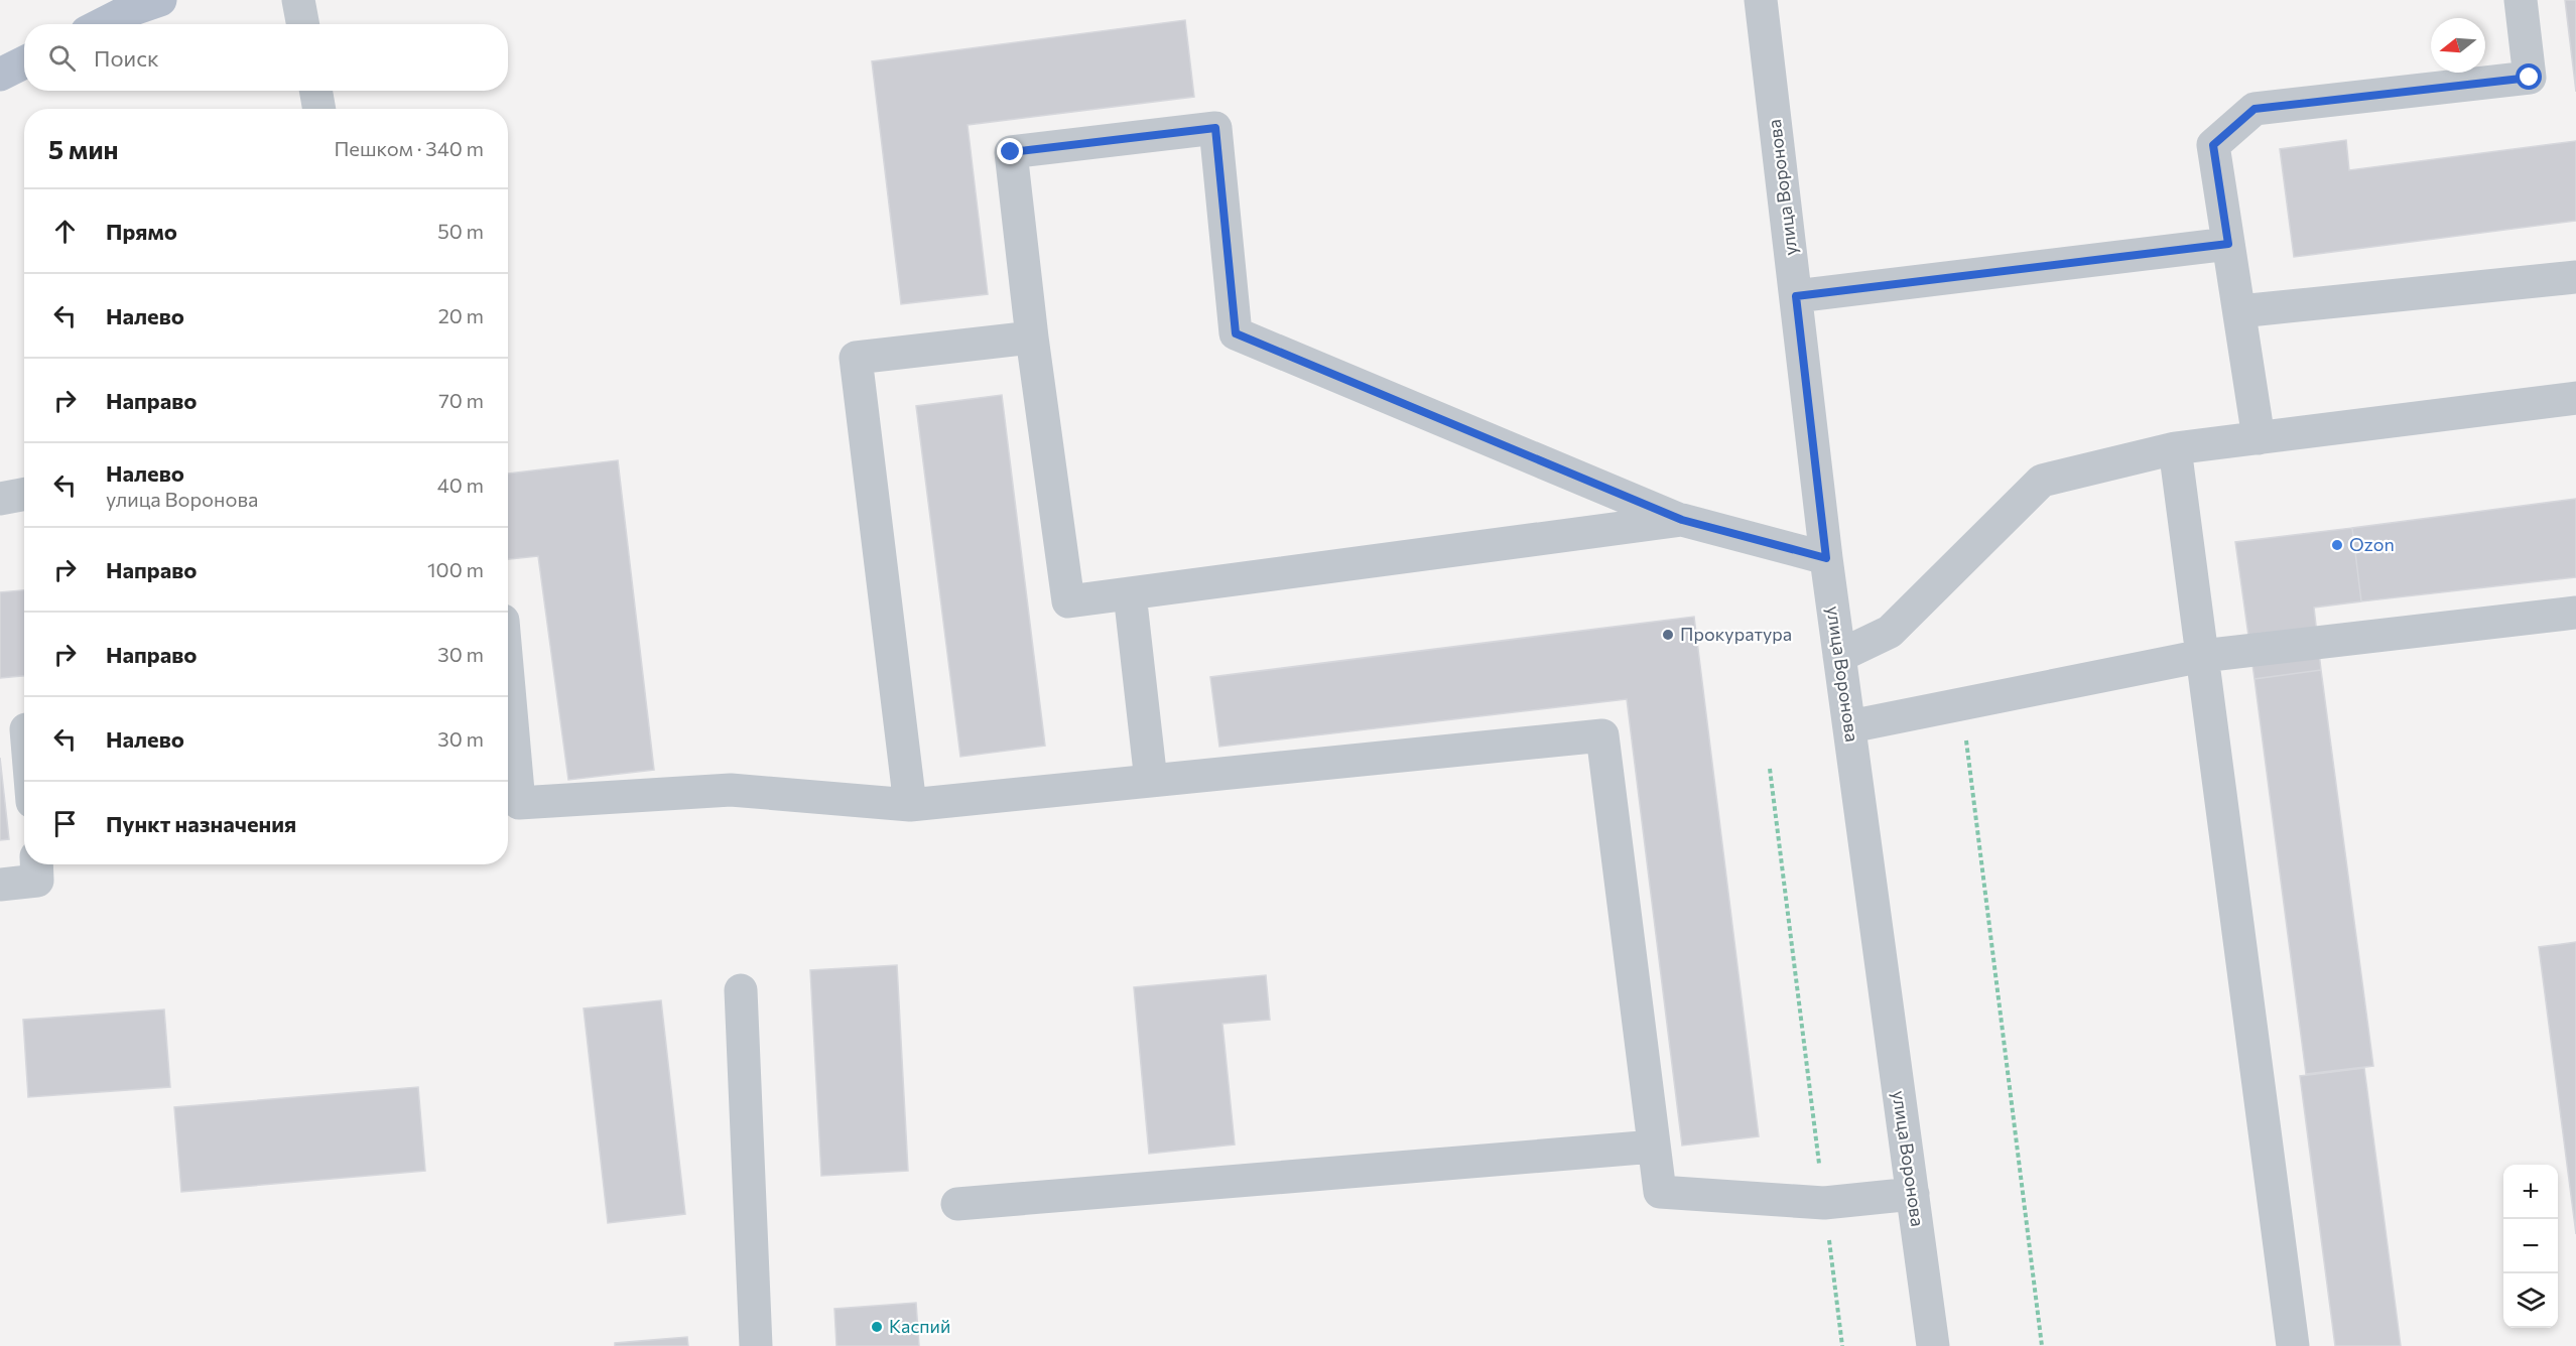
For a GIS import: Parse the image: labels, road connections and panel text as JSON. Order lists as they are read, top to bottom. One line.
{"streets":{"street":["улица Воронова"]},"places":["Ozon","Прокуратура","Каспий"],"north":"left","page":{"search":"Поиск","heading":["5 мин","Пешком · 340 m"],"list":[["Прямо","50 m"],["Налево","20 m"],["Направо","70 m"],["Налево","улица Воронова","40 m"],["Направо","100 m"],["Направо","30 m"],["Налево","30 m"],"Пункт назначения"],"map_buttons":["+","−"]}}
